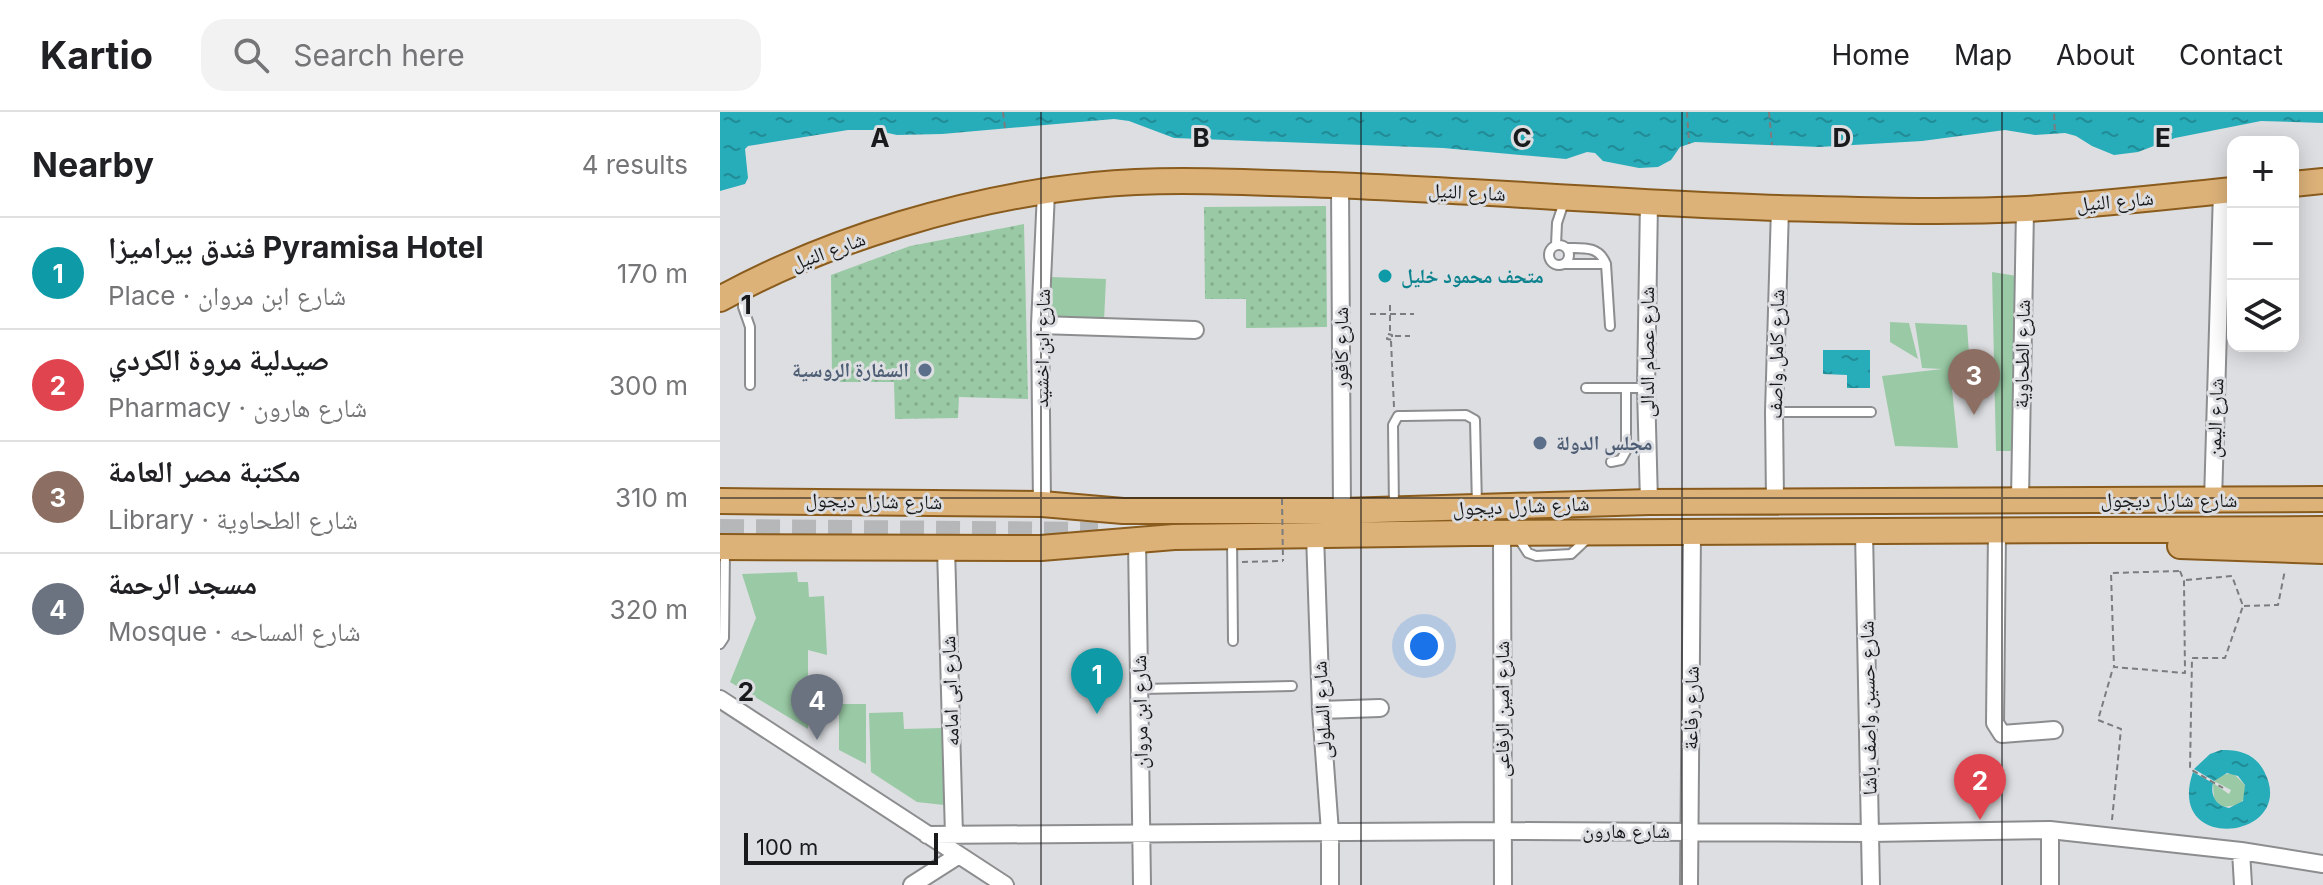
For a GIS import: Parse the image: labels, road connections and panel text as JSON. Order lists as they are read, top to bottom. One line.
{"streets":{"main road":["شارع النيل","شارع شارل ديجول"],"street":["شارع ابن اخشيد","شارع كافور","شارع عصام الدالى","شارع كامل واصف","شارع الطحاوية","شارع اليمن","شارع ابى امامه","شارع رفاعة","شارع حسين واصف باشا","شارع امين الرفاعى","شارع السلولى","شارع ابن مروان","شارع هارون"]},"crossings":[["شارع النيل","شارع ابن اخشيد"],["شارع النيل","شارع كافور"],["شارع النيل","شارع عصام الدالى"],["شارع النيل","شارع كامل واصف"],["شارع النيل","شارع الطحاوية"],["شارع النيل","شارع اليمن"],["شارع ابن اخشيد","شارع شارل ديجول"],["شارع كافور","شارع شارل ديجول"],["شارع عصام الدالى","شارع شارل ديجول"],["شارع كامل واصف","شارع شارل ديجول"],["شارع الطحاوية","شارع شارل ديجول"],["شارع اليمن","شارع شارل ديجول"],["شارع شارل ديجول","شارع ابى امامه"],["شارع شارل ديجول","شارع رفاعة"],["شارع شارل ديجول","شارع حسين واصف باشا"],["شارع شارل ديجول","شارع امين الرفاعى"],["شارع شارل ديجول","شارع السلولى"],["شارع شارل ديجول","شارع ابن مروان"],["شارع ابى امامه","شارع هارون"],["شارع رفاعة","شارع هارون"],["شارع حسين واصف باشا","شارع هارون"],["شارع امين الرفاعى","شارع هارون"],["شارع السلولى","شارع هارون"],["شارع ابن مروان","شارع هارون"]],"places":["متحف محمود خليل","السفارة الروسية","مجلس الدولة"],"scale_bar":"100 m","page":{"header":"Kartio","search":"Search here","nav":["Home","Map","About","Contact"],"heading":["Nearby","4 results"],"map_buttons":["+","−"],"list":[{"mark":"1","name":"فندق بيراميزا Pyramisa Hotel","note":"Place · شارع ابن مروان","value":"170 m"},{"mark":"2","name":"صيدلية مروة الكردي","note":"Pharmacy · شارع هارون","value":"300 m"},{"mark":"3","name":"مكتبة مصر العامة","note":"Library · شارع الطحاوية","value":"310 m"},{"mark":"4","name":"مسجد الرحمة","note":"Mosque · شارع المساحه","value":"320 m"}],"pins":["3","1","4","2"],"scale":"100 m"},"grid":{"columns":["A","B","C","D","E"],"rows":["1","2"]}}
